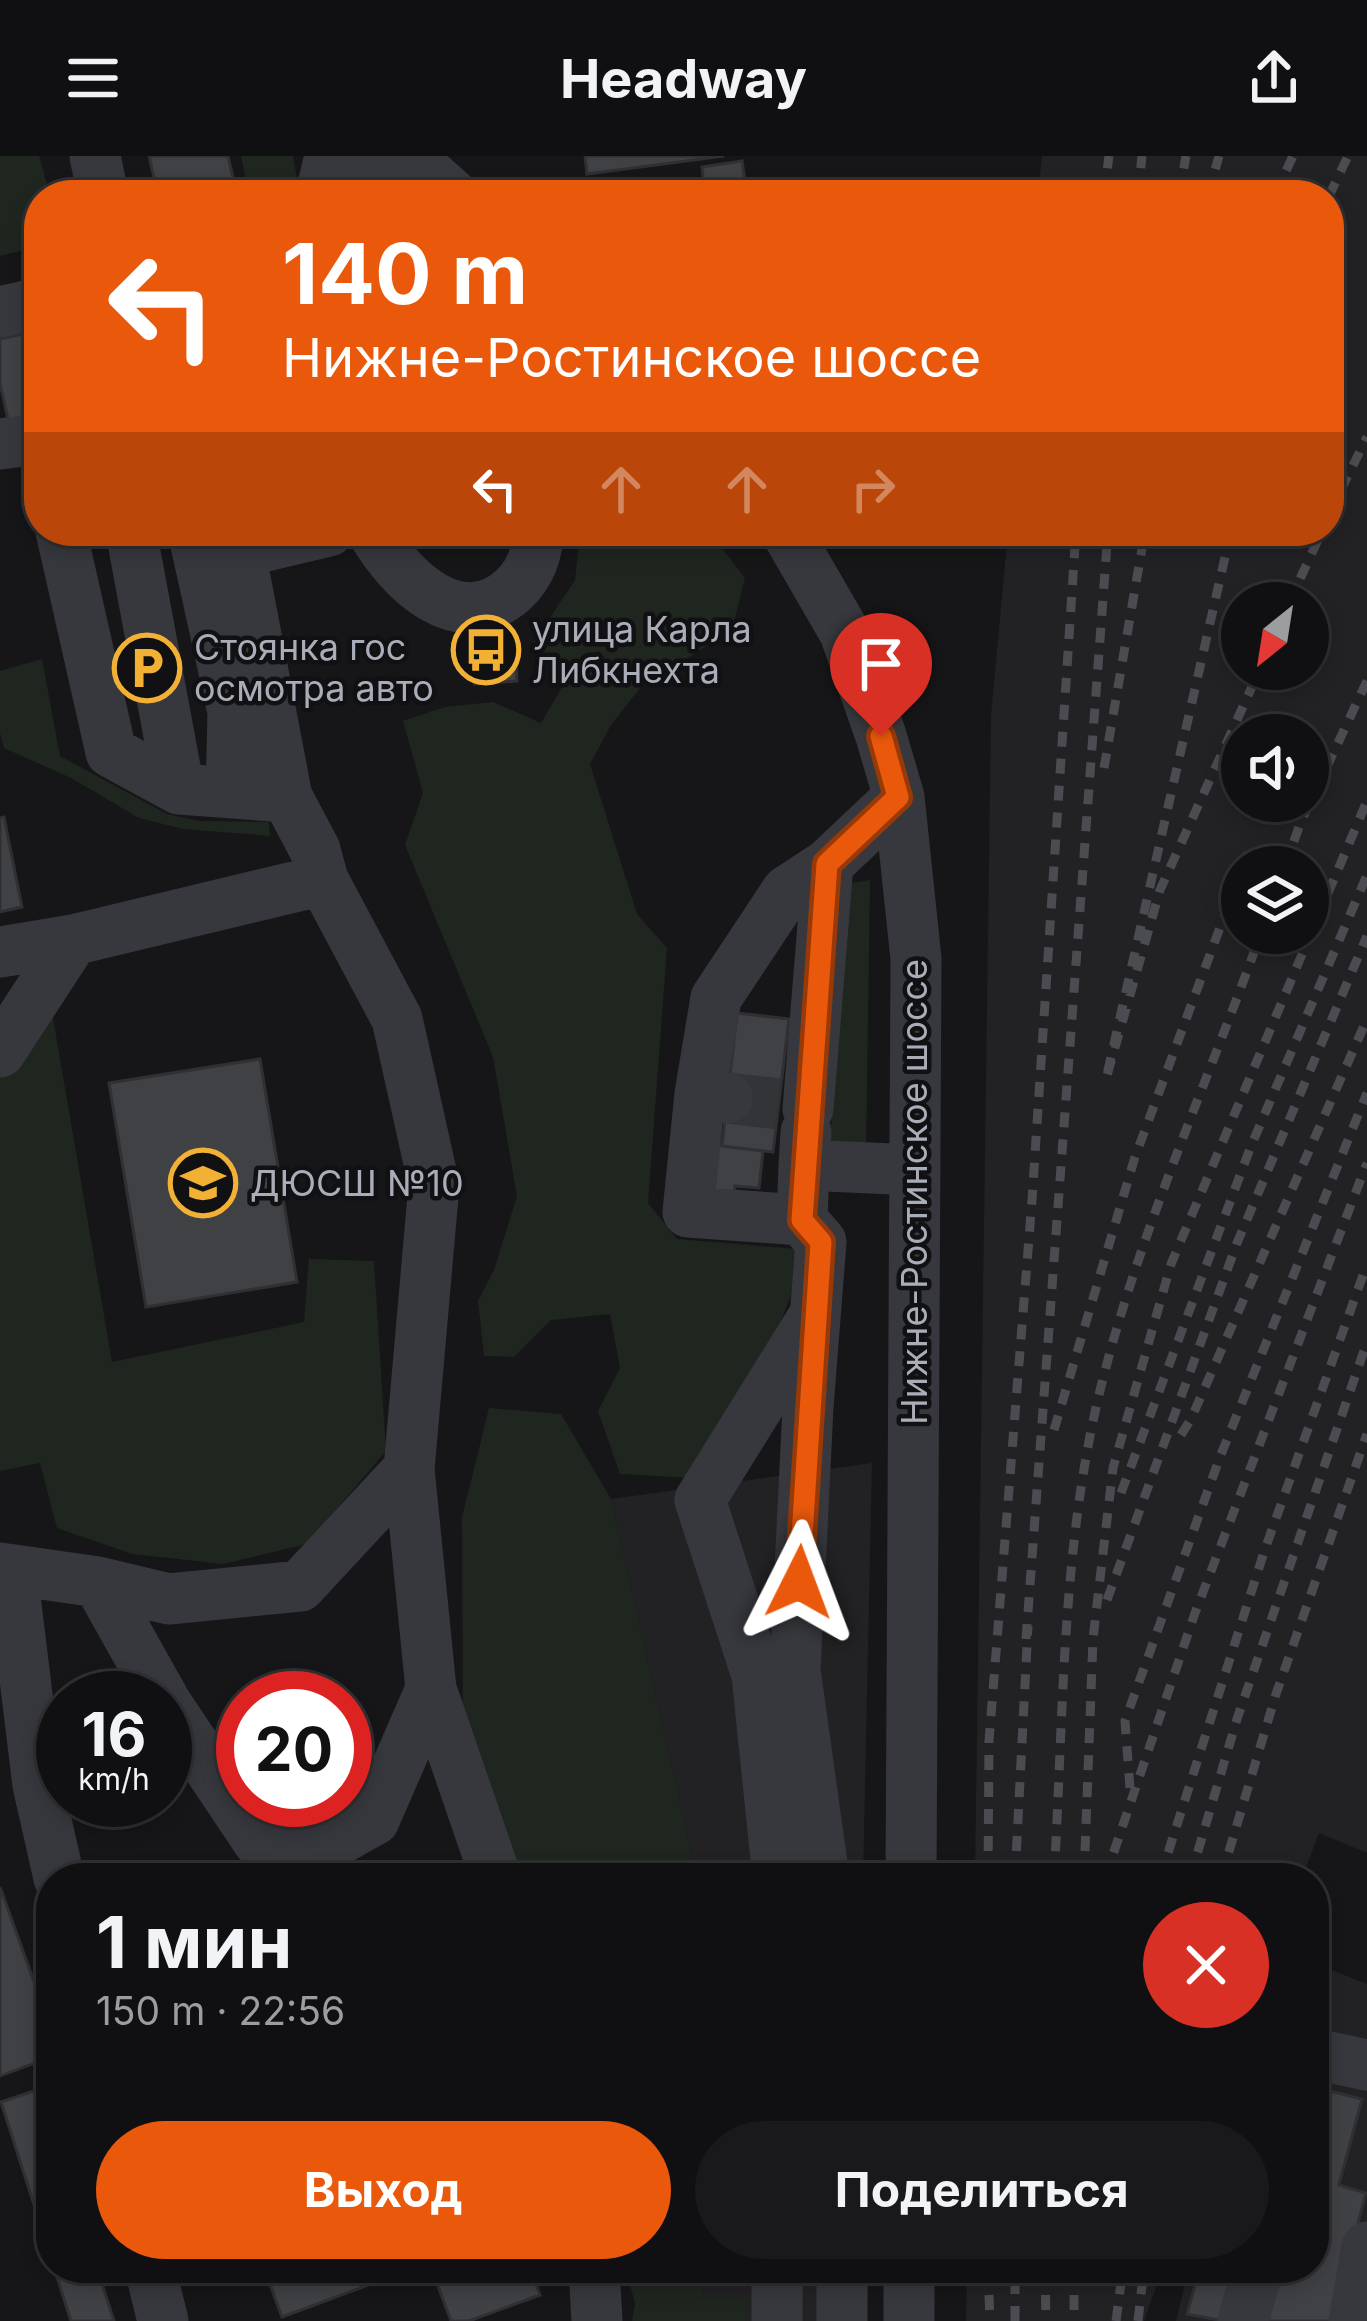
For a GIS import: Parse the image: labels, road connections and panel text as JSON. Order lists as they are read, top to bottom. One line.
{"streets":{"street":["Нижне-Ростинское шоссе"]},"places":{"bus stop":["улица Карла Либкнехта"],"parking":["Стоянка гос осмотра авто"],"school or university":["ДЮСШ №10"]},"north":"bottom left","page":{"header":"Headway","turn":["140 m","Нижне-Ростинское шоссе"],"speed":"16 km/h","limit":"20","heading":["1 мин","150 m · 22:56"],"buttons":["Выход","Поделиться"]}}
